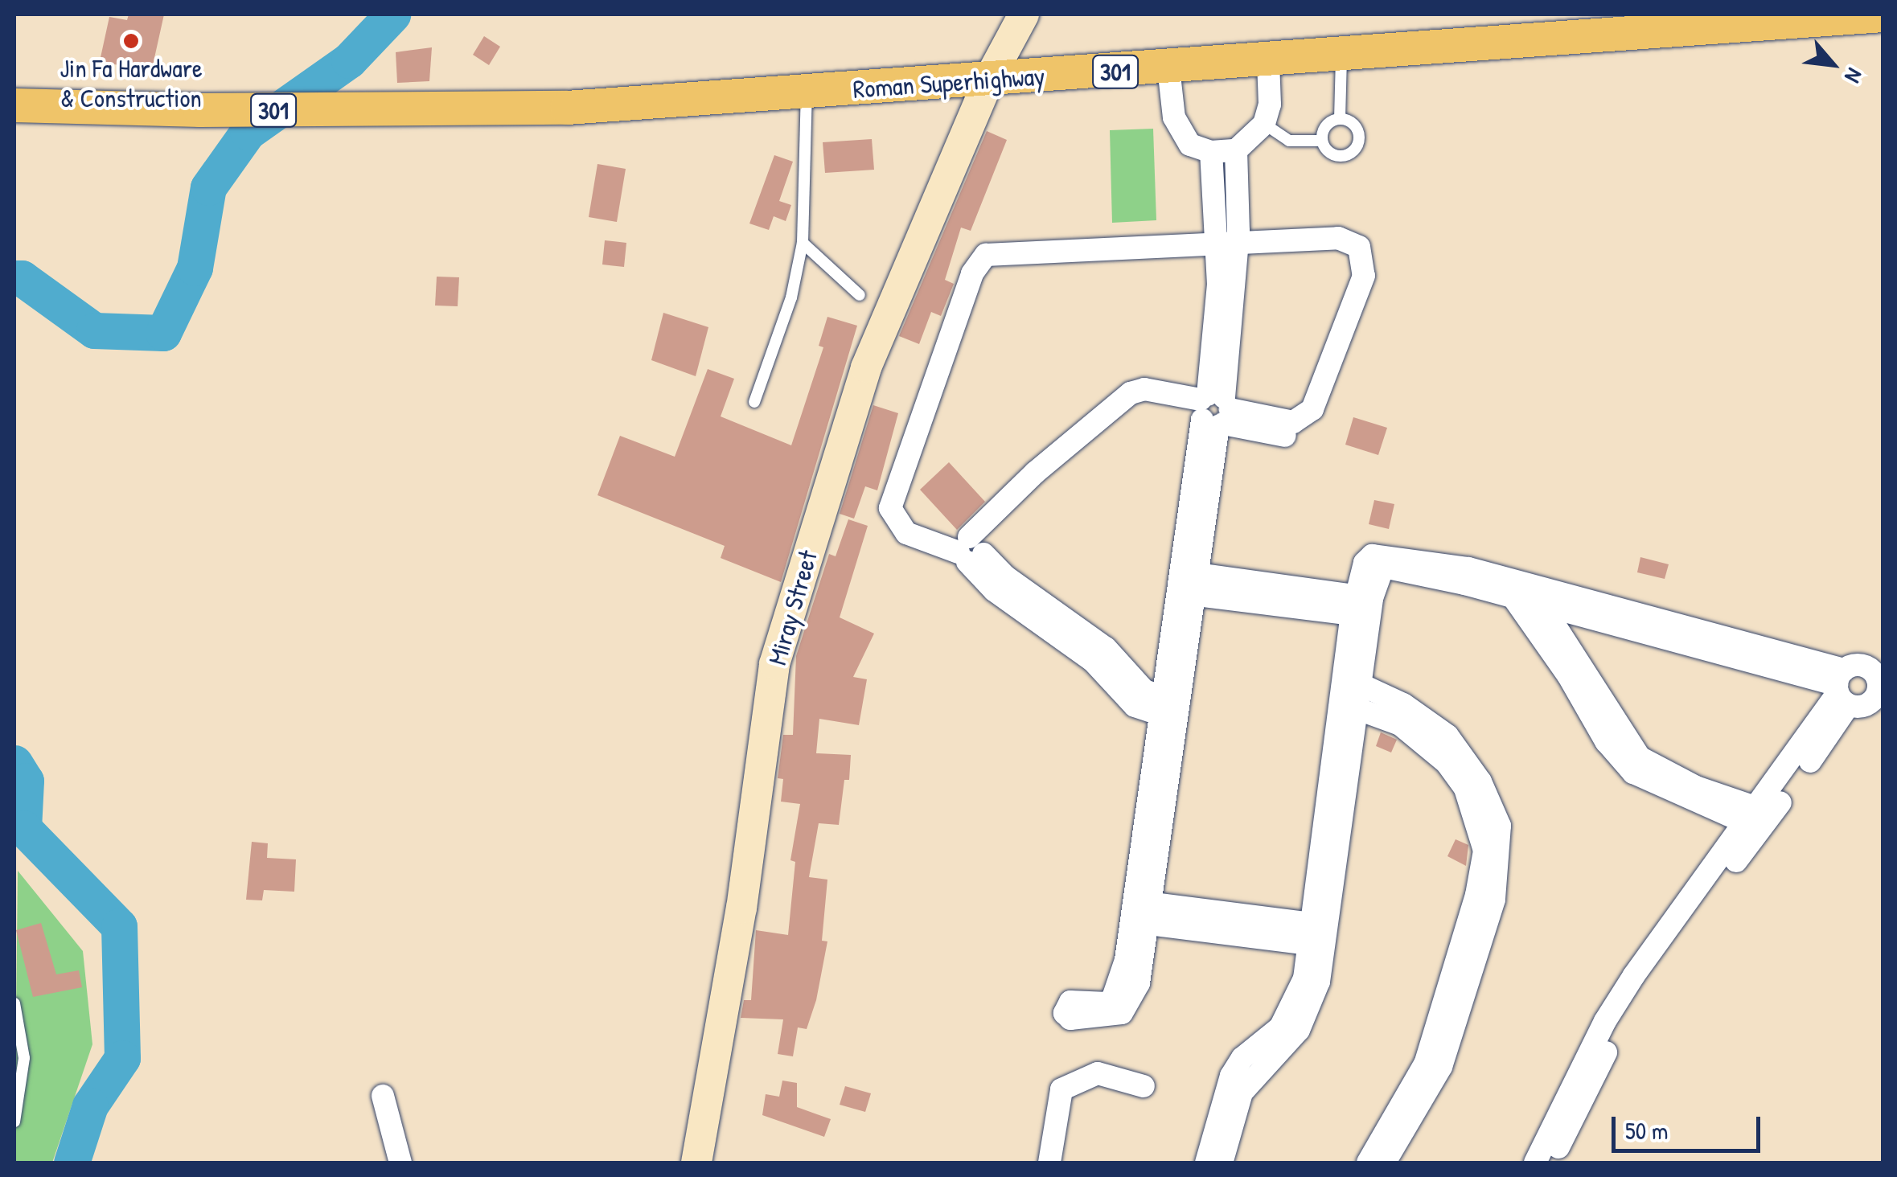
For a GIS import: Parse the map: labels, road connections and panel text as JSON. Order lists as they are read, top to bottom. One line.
{"streets":{"main road":["301","Roman Superhighway"],"street":["Miray Street"]},"crossings":[["Roman Superhighway","Miray Street"]],"places":["Jin Fa Hardware & Construction"],"scale_bar":"50 m","north":"bottom right"}
